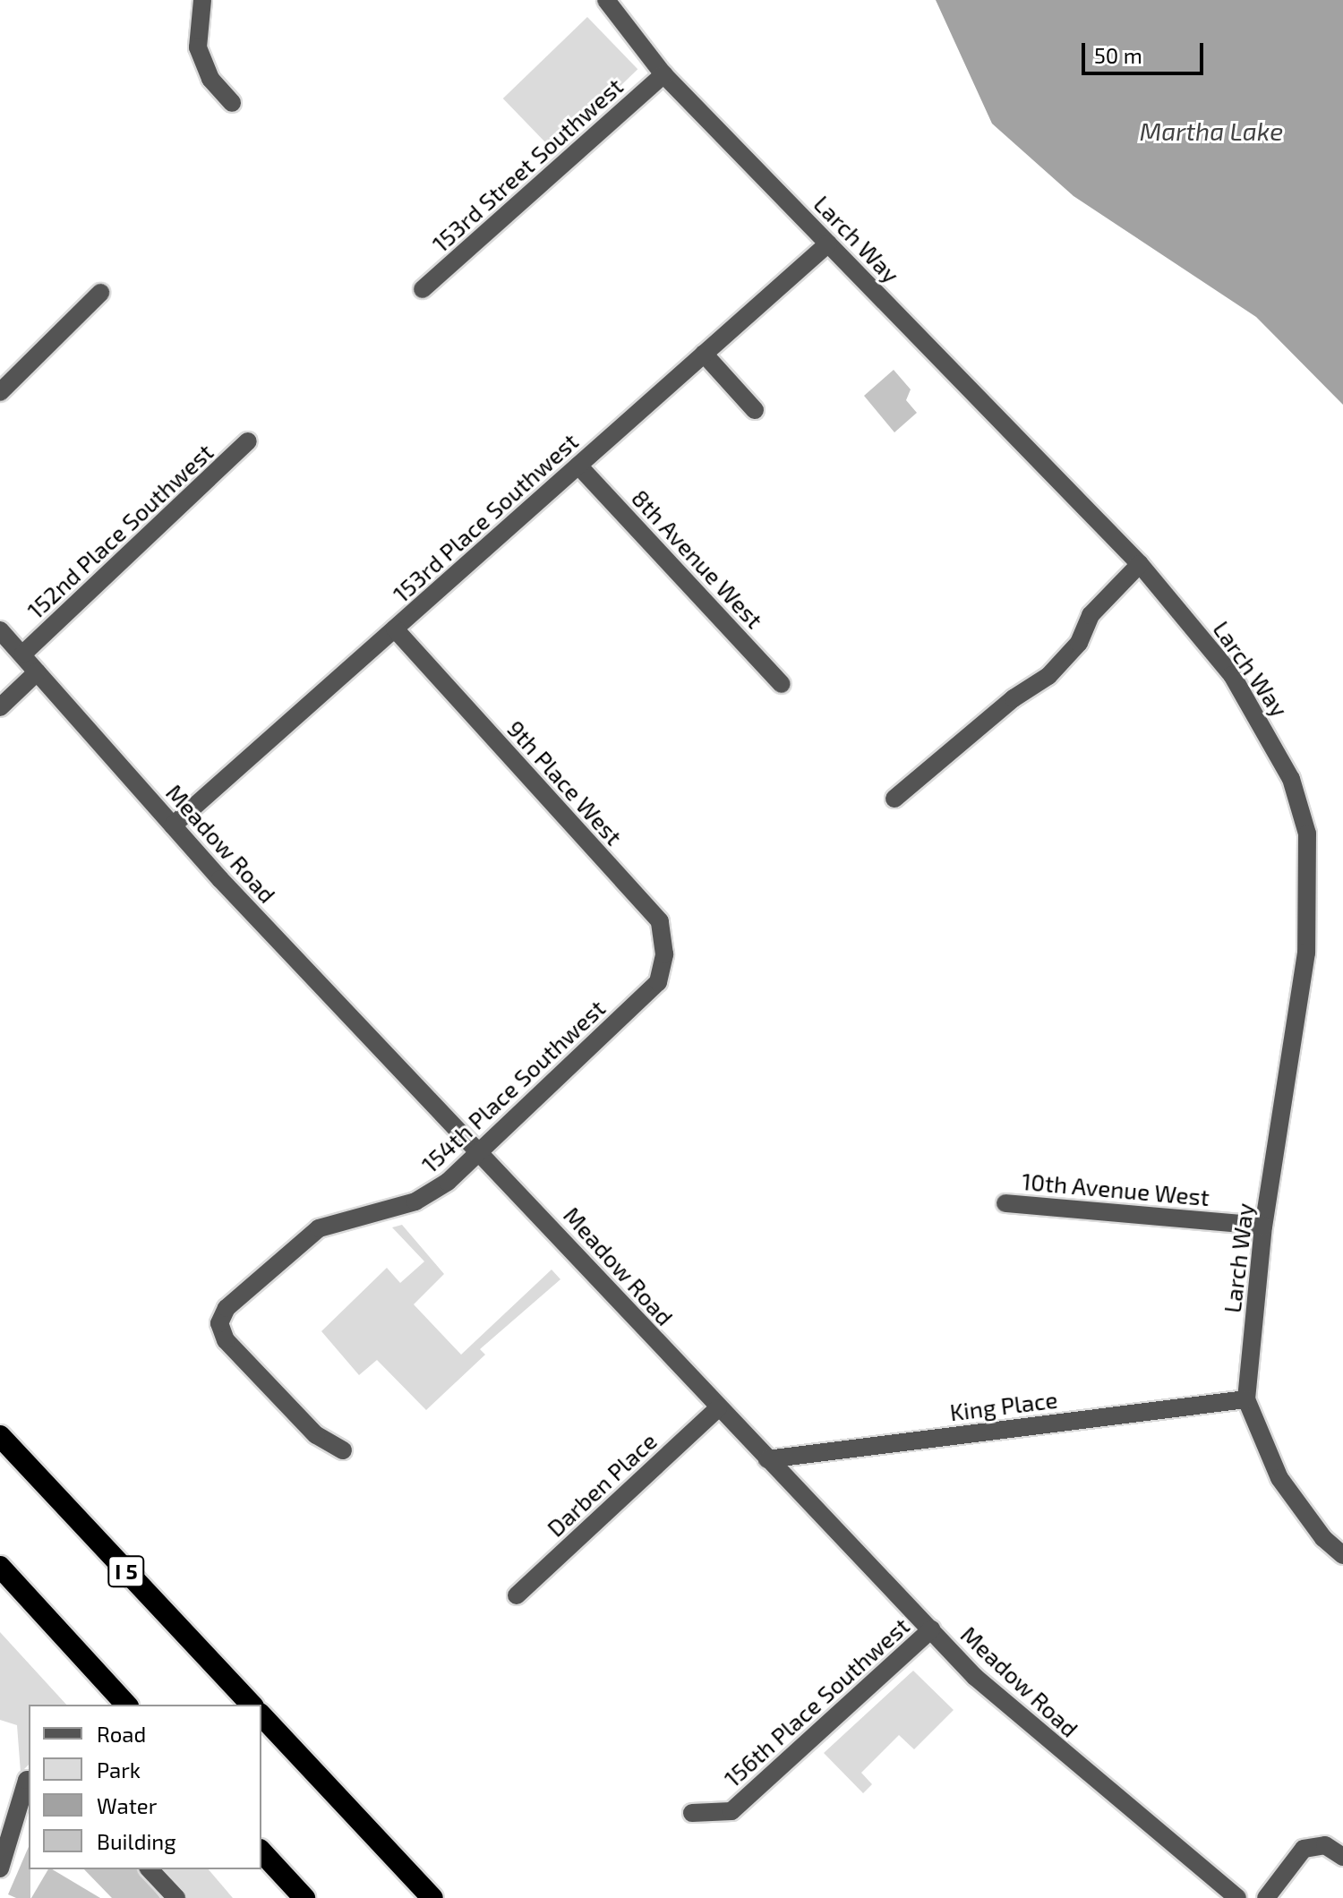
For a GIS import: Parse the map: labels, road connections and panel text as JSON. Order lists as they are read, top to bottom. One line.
{"streets":{"highway":["I 5"],"street":["153rd Street Southwest","Larch Way","153rd Place Southwest","152nd Place Southwest","8th Avenue West","9th Place West","Meadow Road","154th Place Southwest","10th Avenue West","King Place","Darben Place","156th Place Southwest"]},"crossings":[["153rd Street Southwest","Larch Way"],["Larch Way","153rd Place Southwest"],["Larch Way","10th Avenue West"],["Larch Way","King Place"],["153rd Place Southwest","8th Avenue West"],["153rd Place Southwest","9th Place West"],["153rd Place Southwest","Meadow Road"],["152nd Place Southwest","Meadow Road"],["9th Place West","154th Place Southwest"],["Meadow Road","154th Place Southwest"],["Meadow Road","King Place"],["Meadow Road","Darben Place"],["Meadow Road","156th Place Southwest"]],"water":["Martha Lake"],"legend":["Road","Park","Water","Building"],"scale_bar":"50 m"}
